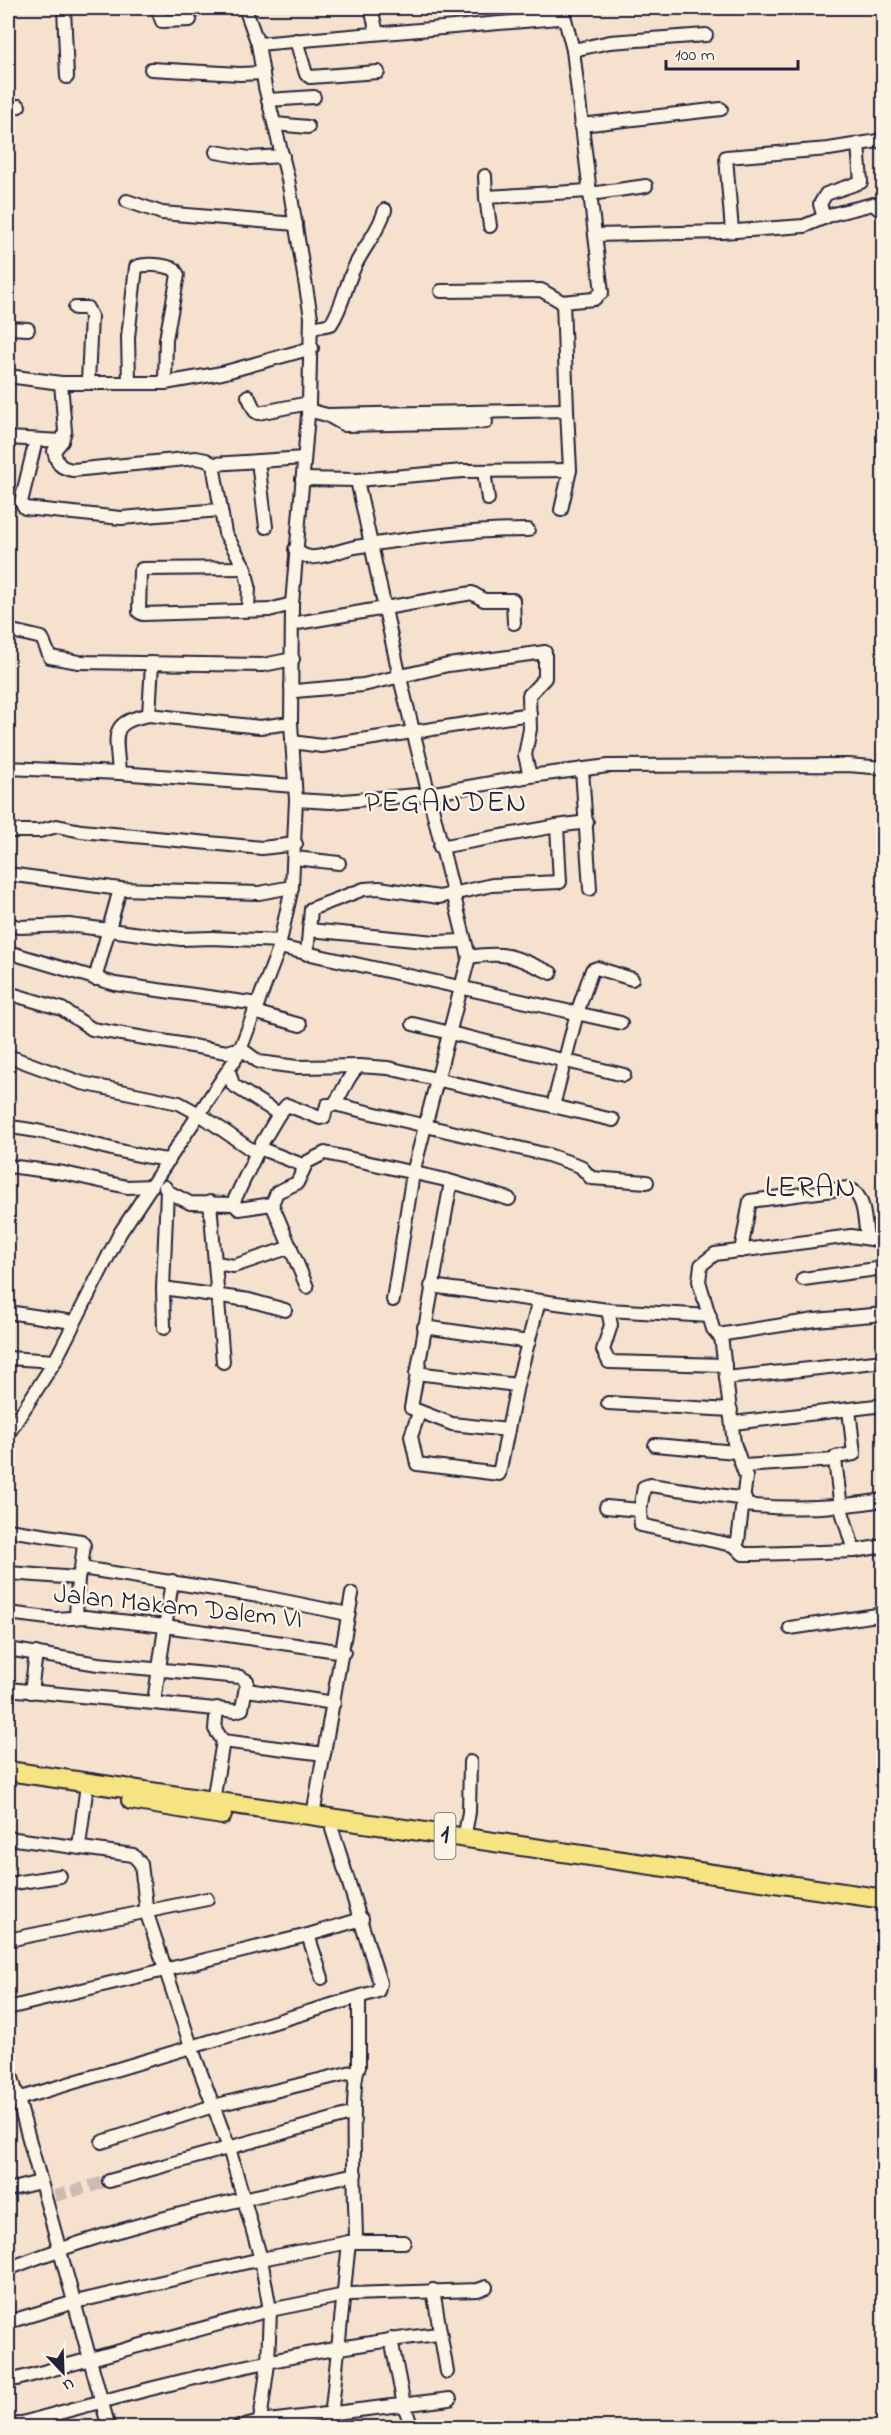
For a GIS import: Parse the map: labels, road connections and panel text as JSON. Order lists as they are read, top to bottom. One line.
{"streets":{"highway":["1"],"street":["Jalan Makam Dalem VI"]},"districts":["PEGANDEN","LERAN"],"scale_bar":"100 m","north":"bottom right"}
